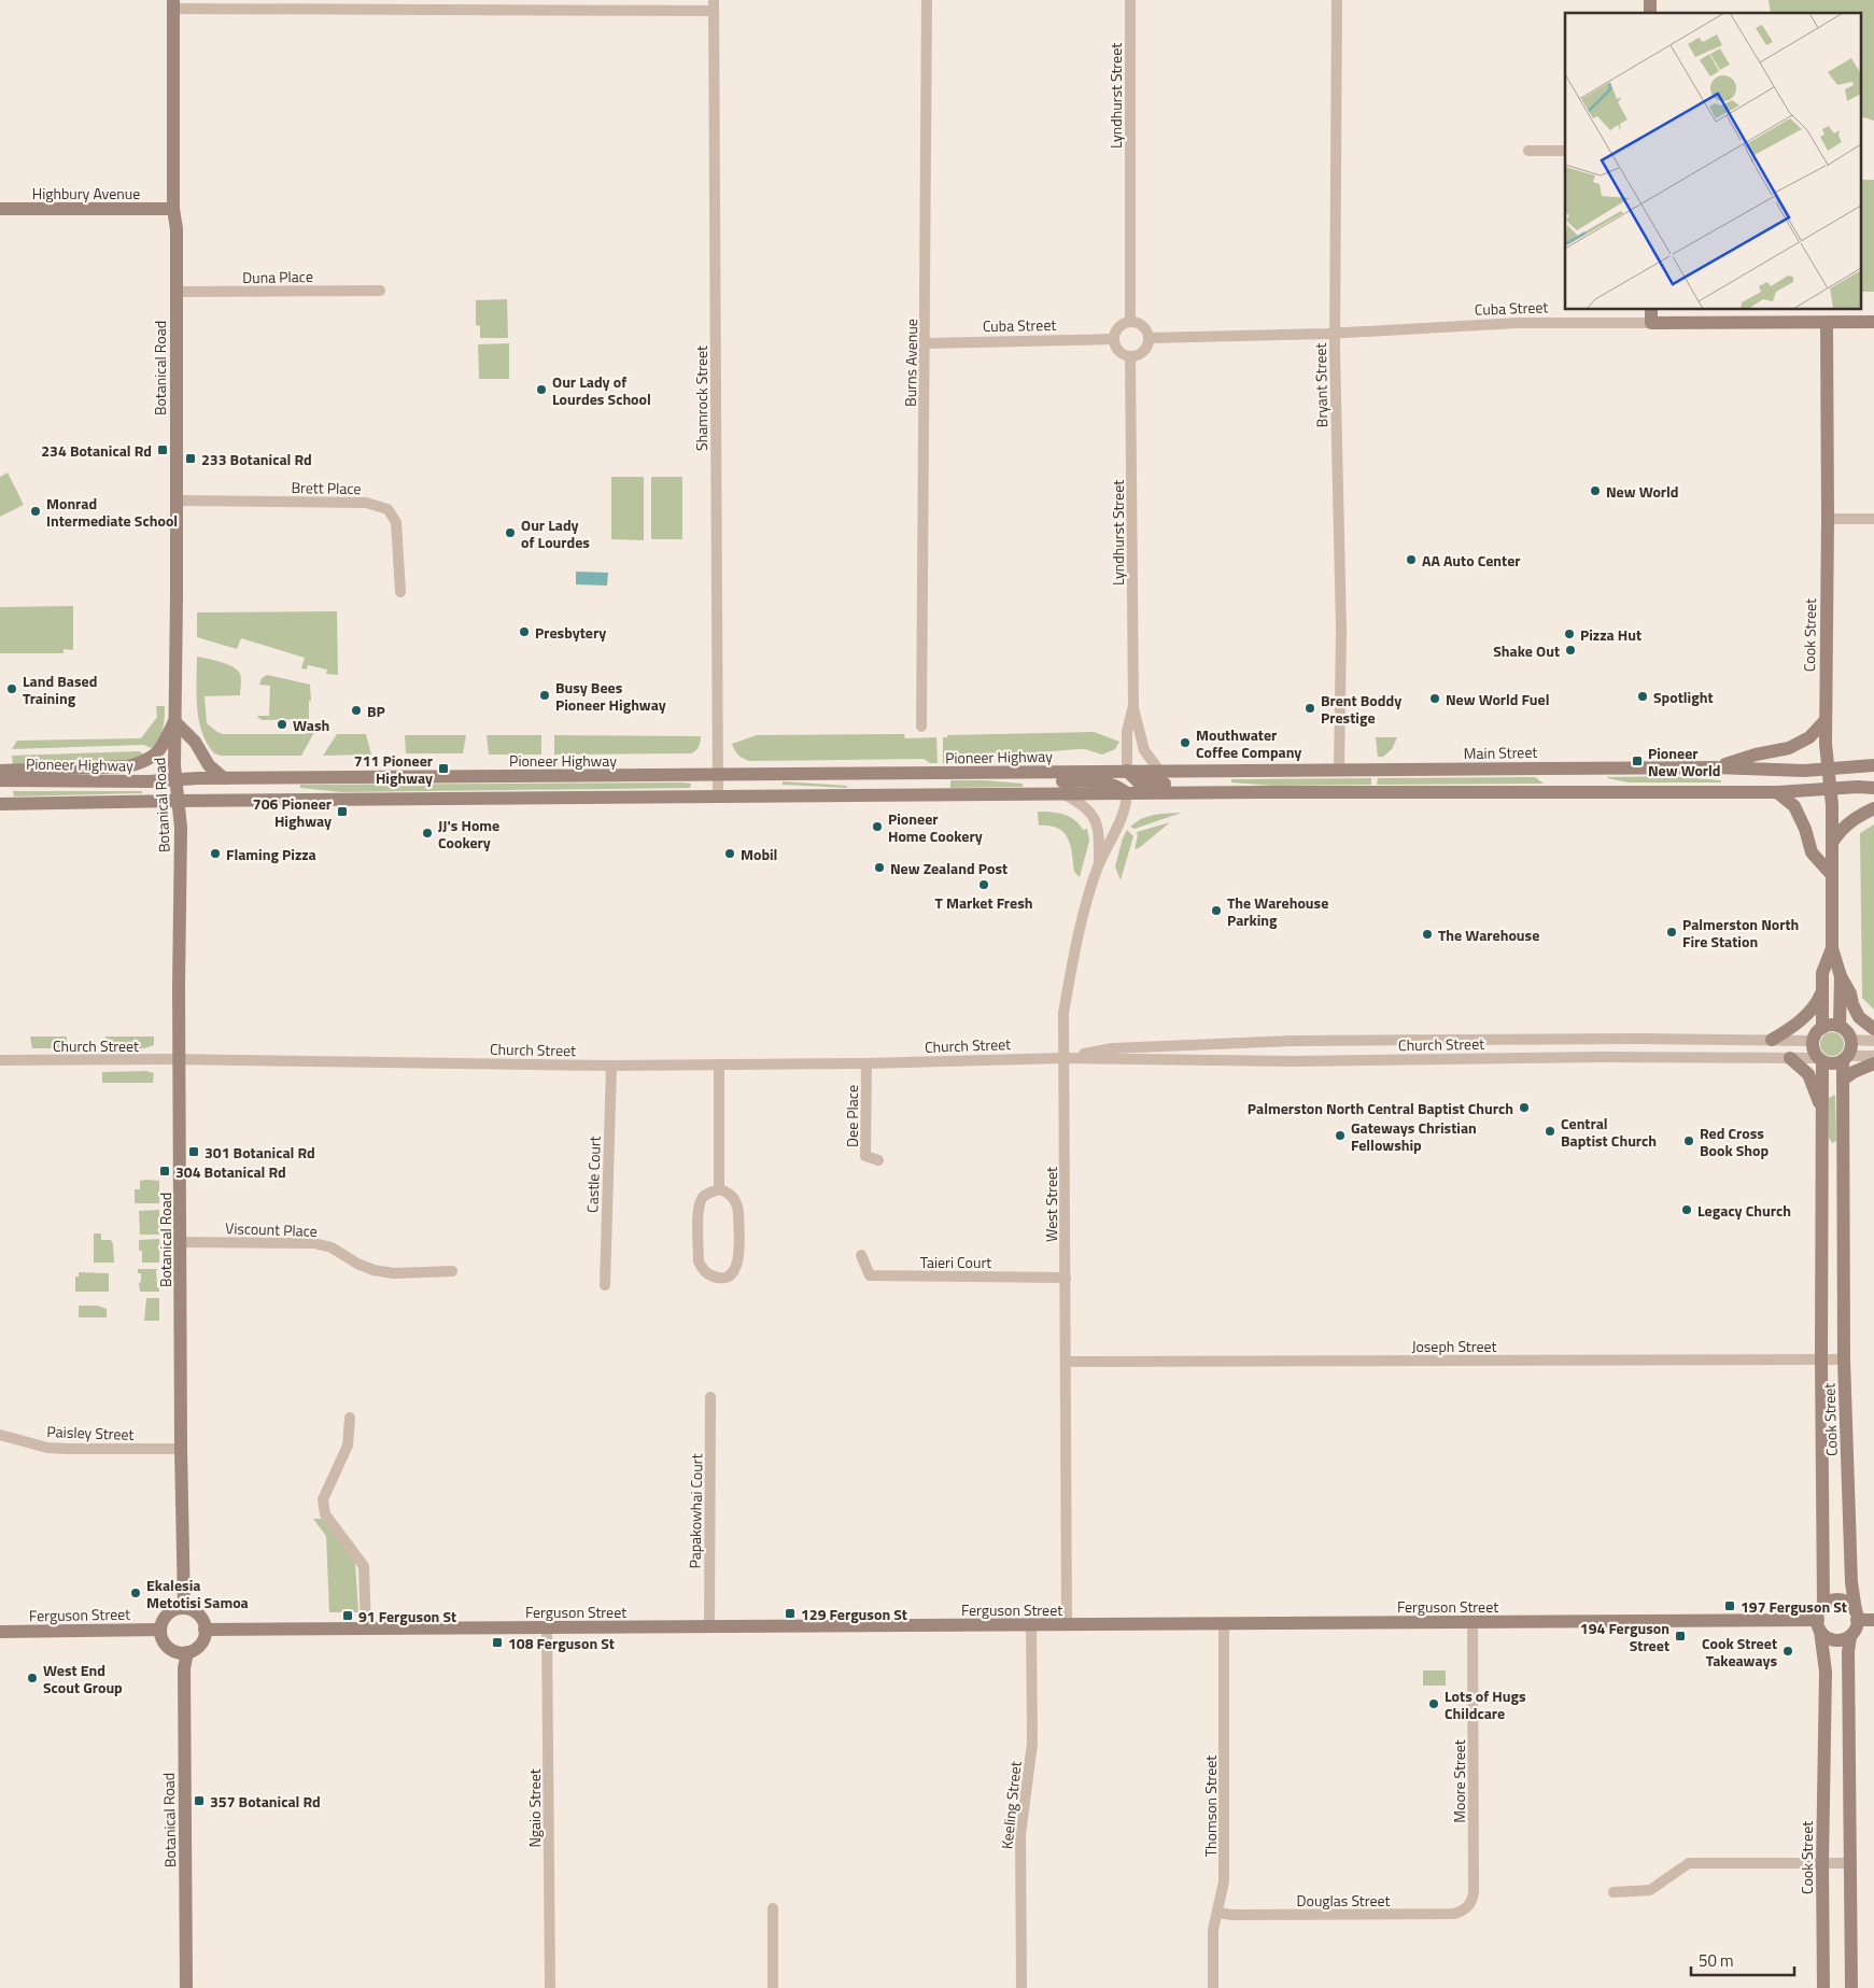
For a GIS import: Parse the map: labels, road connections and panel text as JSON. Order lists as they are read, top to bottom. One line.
{"streets":{"main road":["Highbury Avenue","Cuba Street","Botanical Road","Cook Street","Main Street","Pioneer Highway","Ferguson Street"],"street":["Lyndhurst Street","Duna Place","Burns Avenue","Bryant Street","Shamrock Street","Brett Place","Church Street","Dee Place","Castle Court","West Street","Viscount Place","Taieri Court","Joseph Street","Paisley Street","Papakowhai Court","Moore Street","Keeling Street","Thomson Street","Ngaio Street","Douglas Street"]},"crossings":[["Lyndhurst Street","Cuba Street"],["Lyndhurst Street","Main Street"],["Lyndhurst Street","Pioneer Highway"],["Highbury Avenue","Botanical Road"],["Duna Place","Botanical Road"],["Cuba Street","Burns Avenue"],["Cuba Street","Bryant Street"],["Cuba Street","Cook Street"],["Botanical Road","Brett Place"],["Botanical Road","Pioneer Highway"],["Botanical Road","Church Street"],["Botanical Road","Viscount Place"],["Botanical Road","Paisley Street"],["Botanical Road","Ferguson Street"],["Bryant Street","Main Street"],["Shamrock Street","Pioneer Highway"],["Cook Street","Main Street"],["Cook Street","Church Street"],["Cook Street","Joseph Street"],["Cook Street","Ferguson Street"],["Main Street","Pioneer Highway"],["Church Street","Dee Place"],["Church Street","Castle Court"],["Church Street","West Street"],["West Street","Taieri Court"],["West Street","Joseph Street"],["West Street","Ferguson Street"],["Papakowhai Court","Ferguson Street"],["Ferguson Street","Moore Street"],["Ferguson Street","Keeling Street"],["Ferguson Street","Thomson Street"],["Ferguson Street","Ngaio Street"],["Moore Street","Douglas Street"],["Thomson Street","Douglas Street"]],"places":{"other":["Our Lady of Lourdes School","New World","Monrad Intermediate School","Our Lady of Lourdes","AA Auto Center","Presbytery","Pizza Hut","Shake Out","Land Based Training","Busy Bees Pioneer Highway","Spotlight","New World Fuel","Brent Boddy Prestige","BP","Wash","Mouthwater Coffee Company","Pioneer Home Cookery","JJ's Home Cookery","Flaming Pizza","Mobil","New Zealand Post","T Market Fresh","The Warehouse Parking","Palmerston North Fire Station","The Warehouse","Palmerston North Central Baptist Church","Central Baptist Church","Gateways Christian Fellowship","Red Cross Book Shop","Legacy Church","Ekalesia Metotisi Samoa","Cook Street Takeaways","West End Scout Group","Lots of Hugs Childcare"],"transit":["234 Botanical Rd","233 Botanical Rd","Pioneer New World","711 Pioneer Highway","706 Pioneer Highway","301 Botanical Rd","304 Botanical Rd","197 Ferguson St","129 Ferguson St","91 Ferguson St","194 Ferguson Street","108 Ferguson St","357 Botanical Rd"]},"scale_bar":"50 m"}
